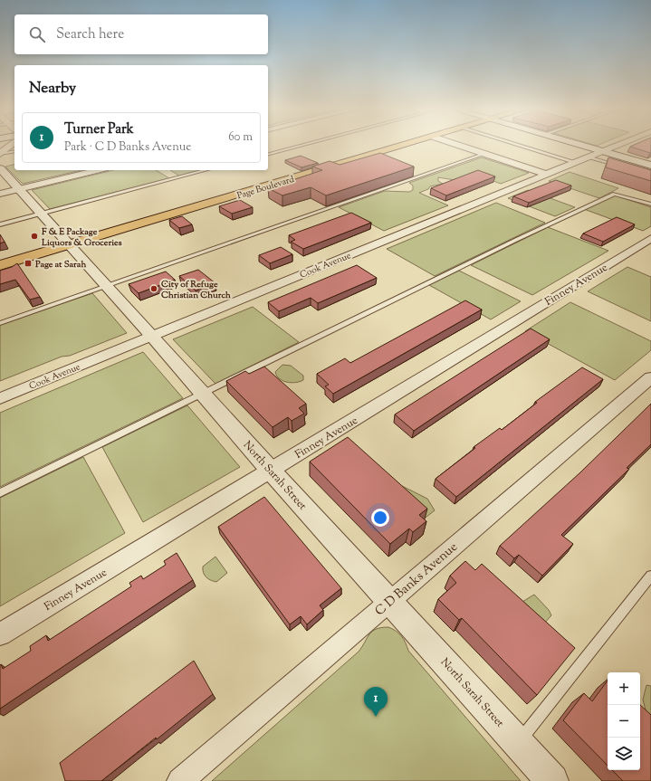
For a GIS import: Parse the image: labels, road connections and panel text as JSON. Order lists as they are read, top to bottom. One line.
{"streets":{"main road":["Page Boulevard"],"street":["Cook Avenue","Finney Avenue","North Sarah Street","C D Banks Avenue"]},"crossings":[["Page Boulevard","North Sarah Street"],["Cook Avenue","North Sarah Street"],["Finney Avenue","North Sarah Street"],["North Sarah Street","C D Banks Avenue"]],"places":{"other":["F & E Package Liquors & Groceries","City of Refuge Christian Church"],"transit":["Page at Sarah"]},"page":{"search":"Search here","heading":"Nearby","list":[{"mark":"1","name":"Turner Park","note":"Park · C D Banks Avenue","value":"60 m"}],"map_buttons":["+","−"],"pins":"1"}}
